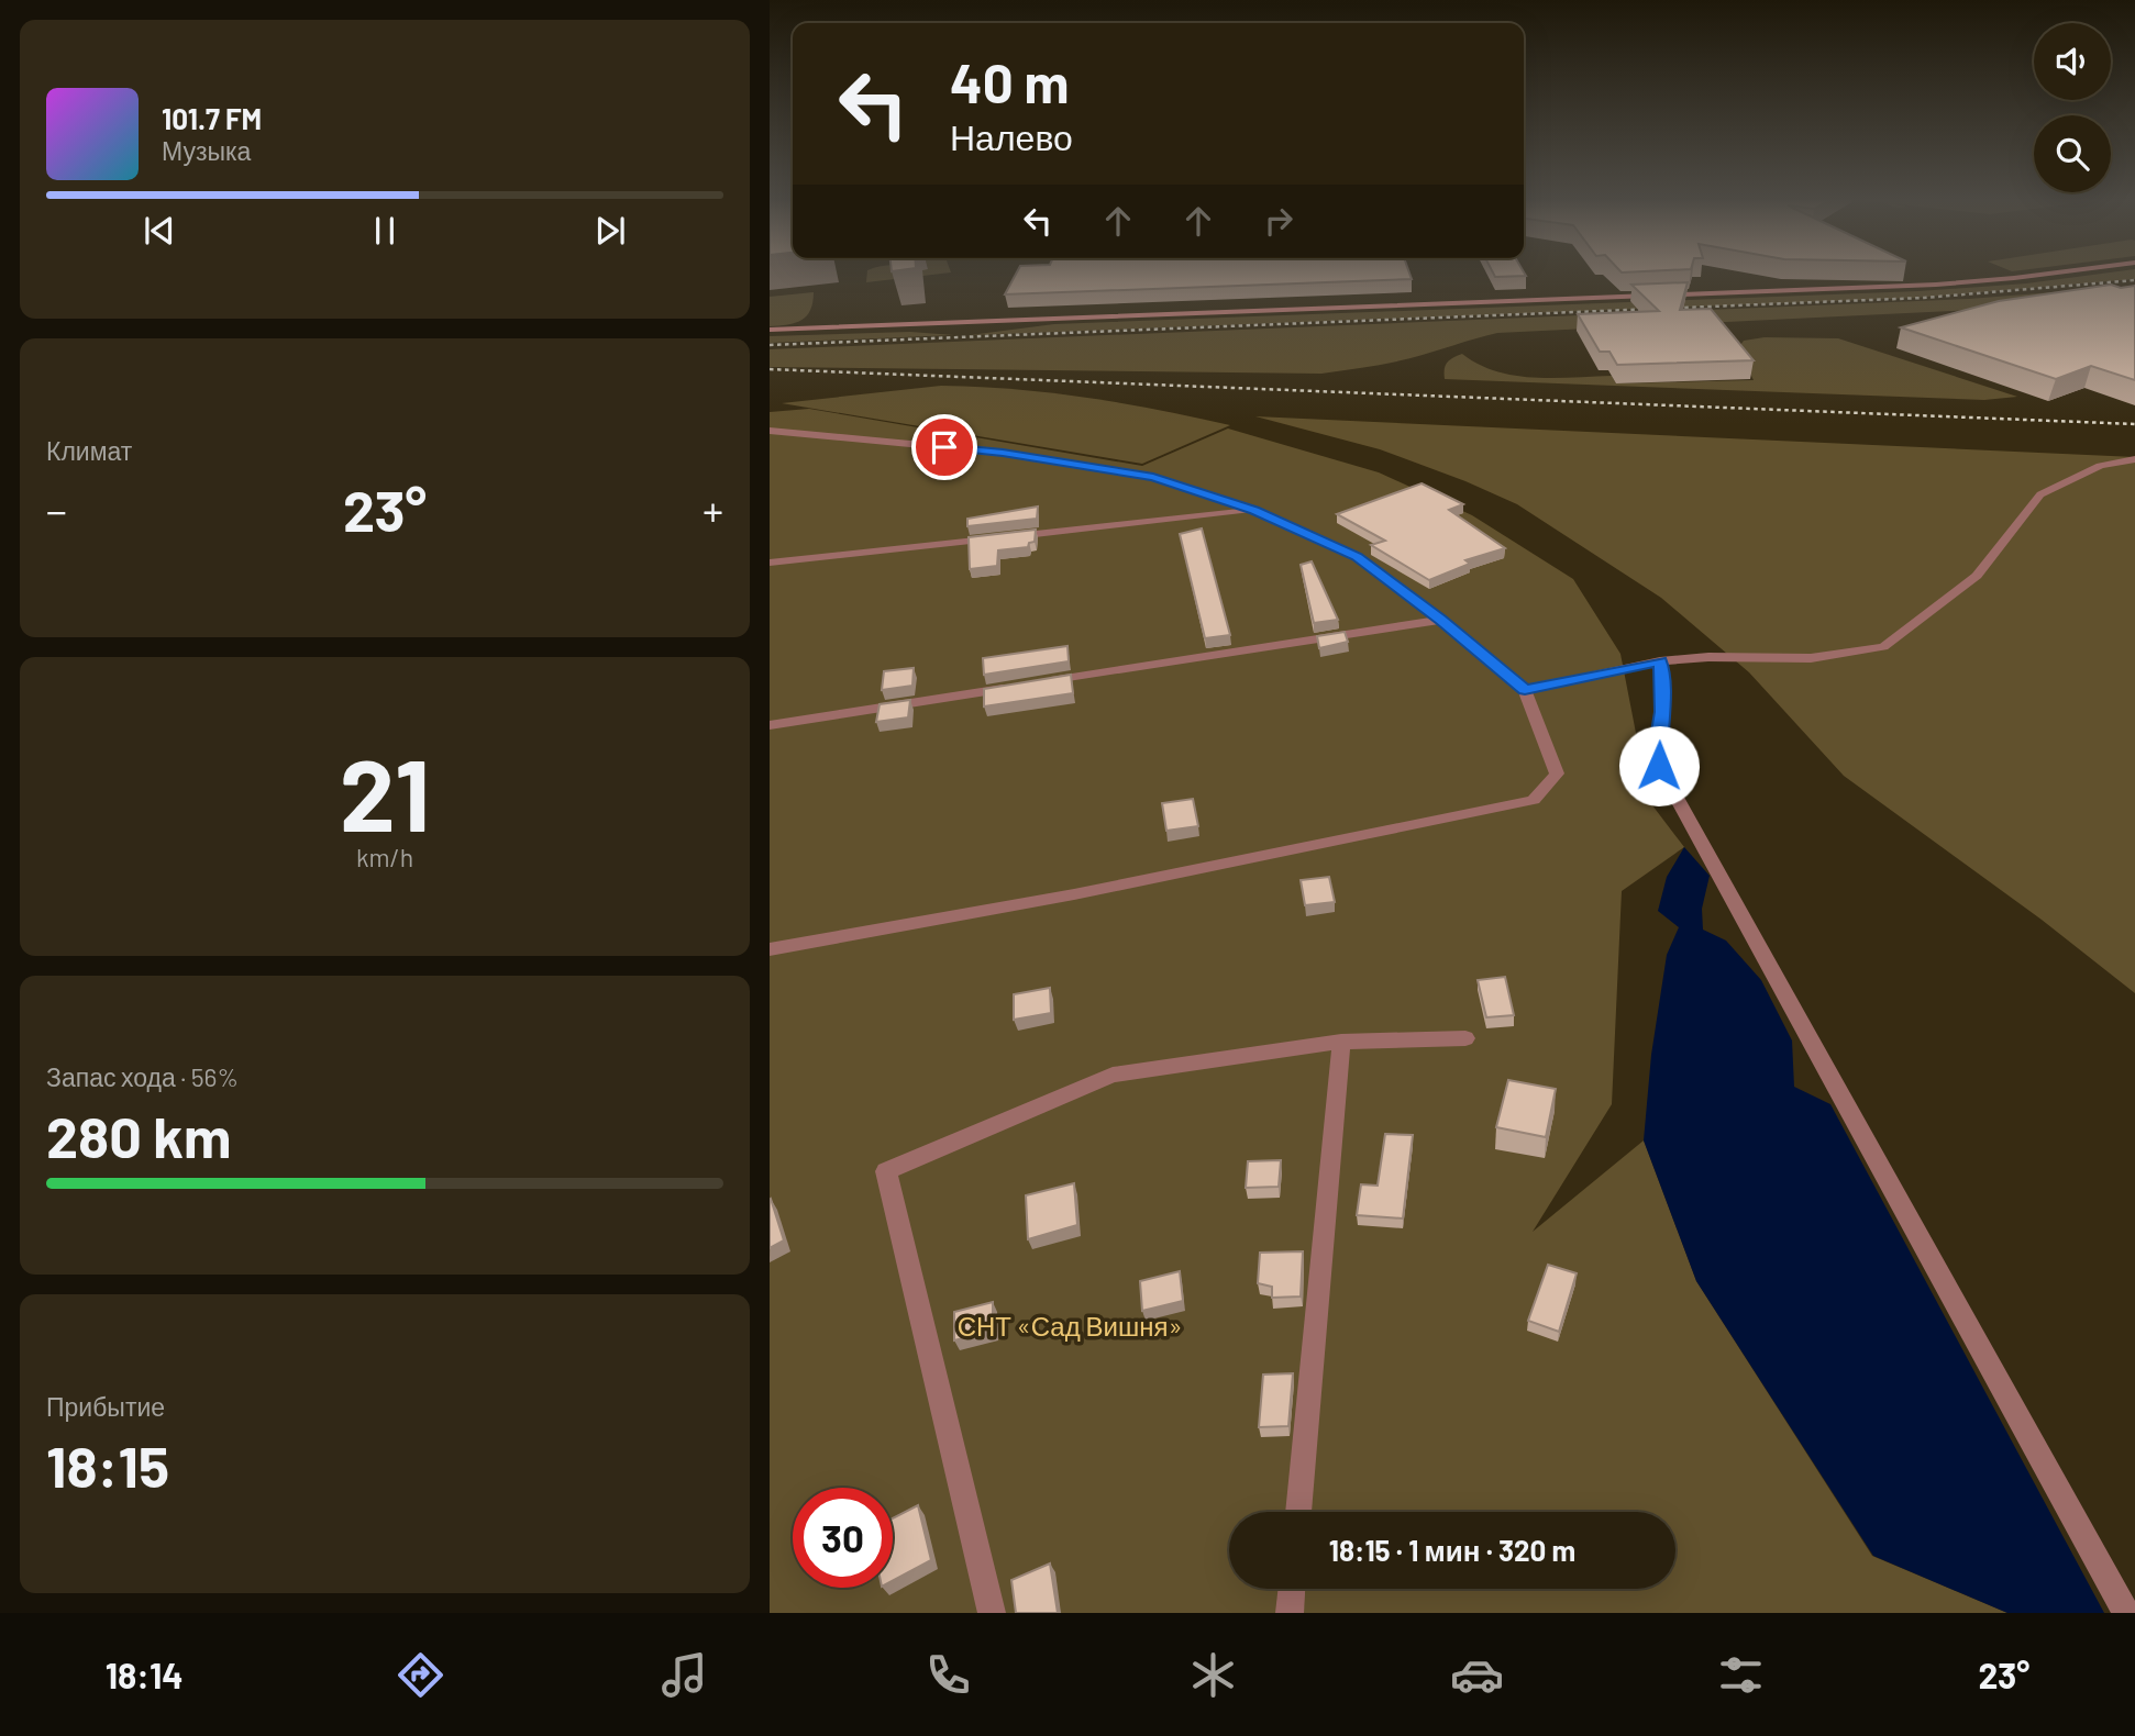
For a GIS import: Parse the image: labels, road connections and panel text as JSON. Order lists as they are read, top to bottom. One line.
{"parks":["СНТ «Сад Вишня»"],"page":{"turn":["40 m","Налево"],"song":["101.7 FM","Музыка"],"tile":["Климат",["21","km/h"],["Запас хода · 56%","280 km"],["Прибытие","18:15"]],"heat":["−","23°","+"],"limit":"30","trip":"18:15 · 1 мин · 320 m","tabs":["18:14","23°"]}}
